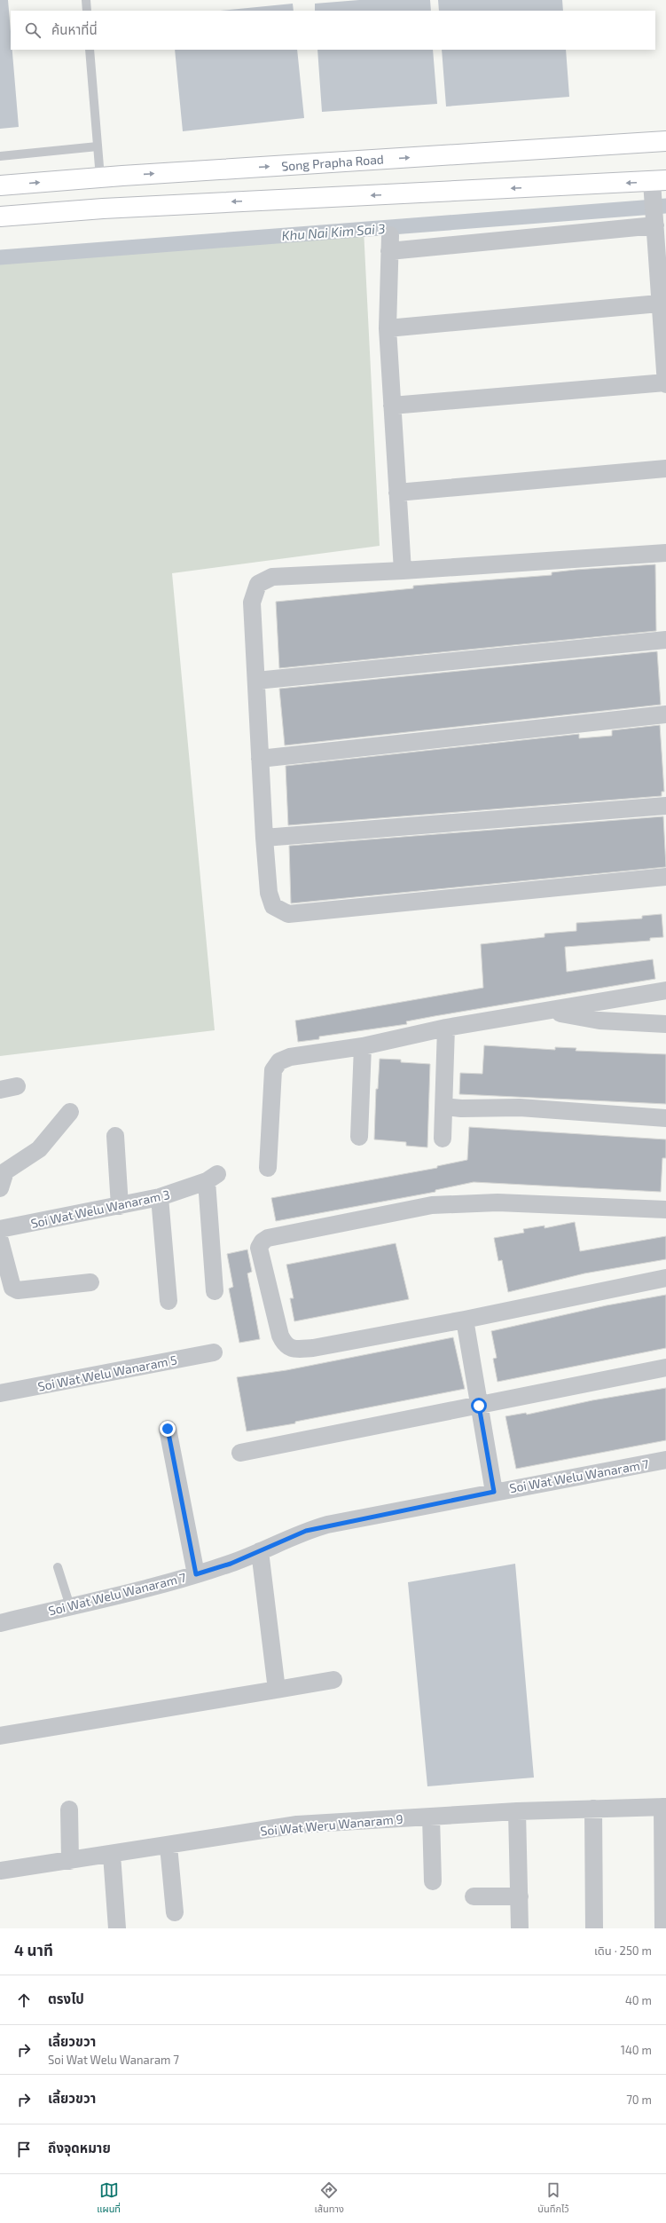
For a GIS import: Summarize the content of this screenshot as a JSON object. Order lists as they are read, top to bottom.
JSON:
{
  "streets": {
    "main road": ["Song Prapha Road"],
    "street": [
      "Soi Wat Welu Wanaram 3",
      "Soi Wat Welu Wanaram 5",
      "Soi Wat Welu Wanaram 7",
      "Soi Wat Weru Wanaram 9"
    ]
  },
  "water": ["Khu Nai Kim Sai 3"],
  "page": {
    "search": "ค้นหาที่นี่",
    "heading": ["4 นาที", "เดิน · 250 m"],
    "list": [
      ["ตรงไป", "40 m"],
      ["เลี้ยวขวา", "Soi Wat Welu Wanaram 7", "140 m"],
      ["เลี้ยวขวา", "70 m"],
      "ถึงจุดหมาย"
    ],
    "nav": ["แผนที่", "เส้นทาง", "บันทึกไว้"]
  }
}
